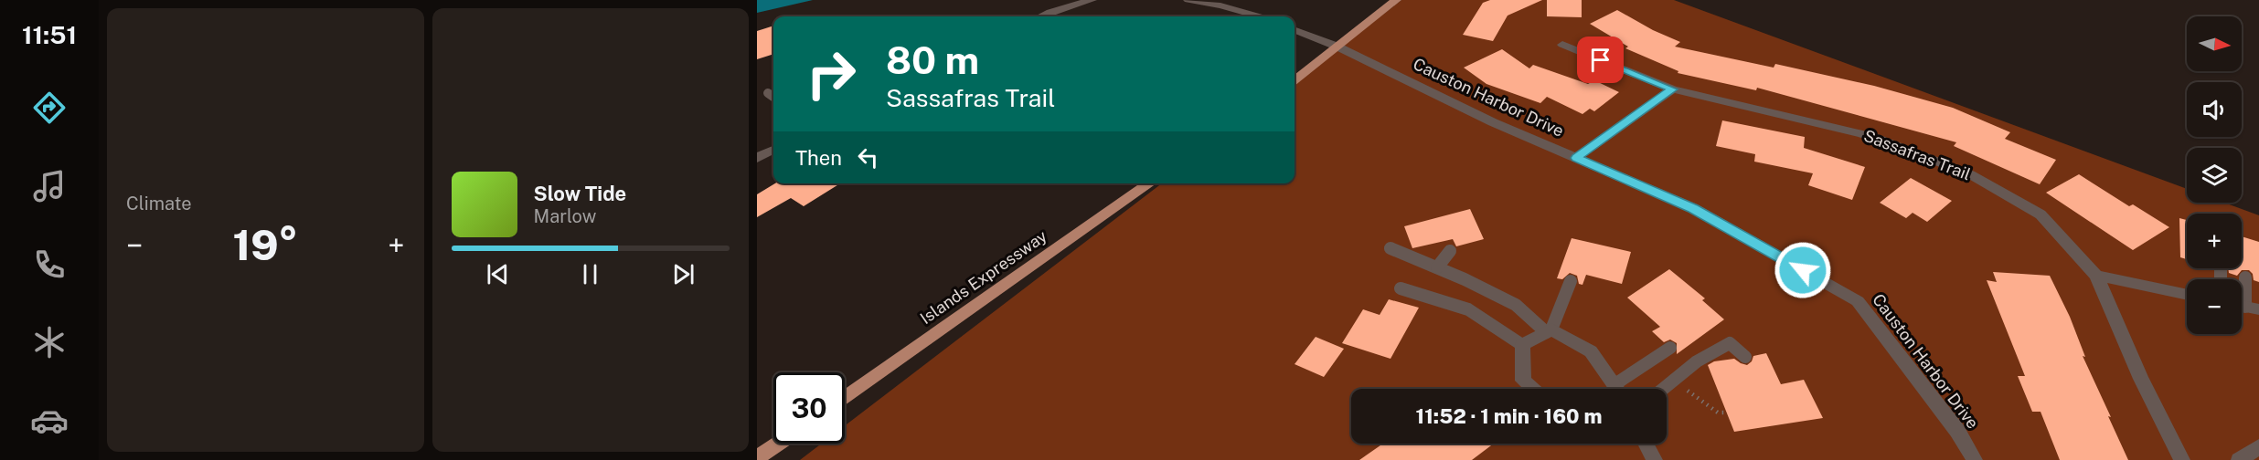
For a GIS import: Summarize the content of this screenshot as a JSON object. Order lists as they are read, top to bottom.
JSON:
{
  "streets": {
    "main road": ["Islands Expressway"],
    "street": ["Causton Harbor Drive", "Sassafras Trail"]
  },
  "north": "right",
  "page": {
    "tabs": "11:51",
    "tile": "Climate",
    "map_buttons": ["+", "−"],
    "turn": ["80 m", "Sassafras Trail"],
    "then": "Then",
    "song": ["Slow Tide", "Marlow"],
    "heat": ["−", "19°", "+"],
    "limit": "30",
    "trip": "11:52 · 1 min · 160 m"
  }
}
